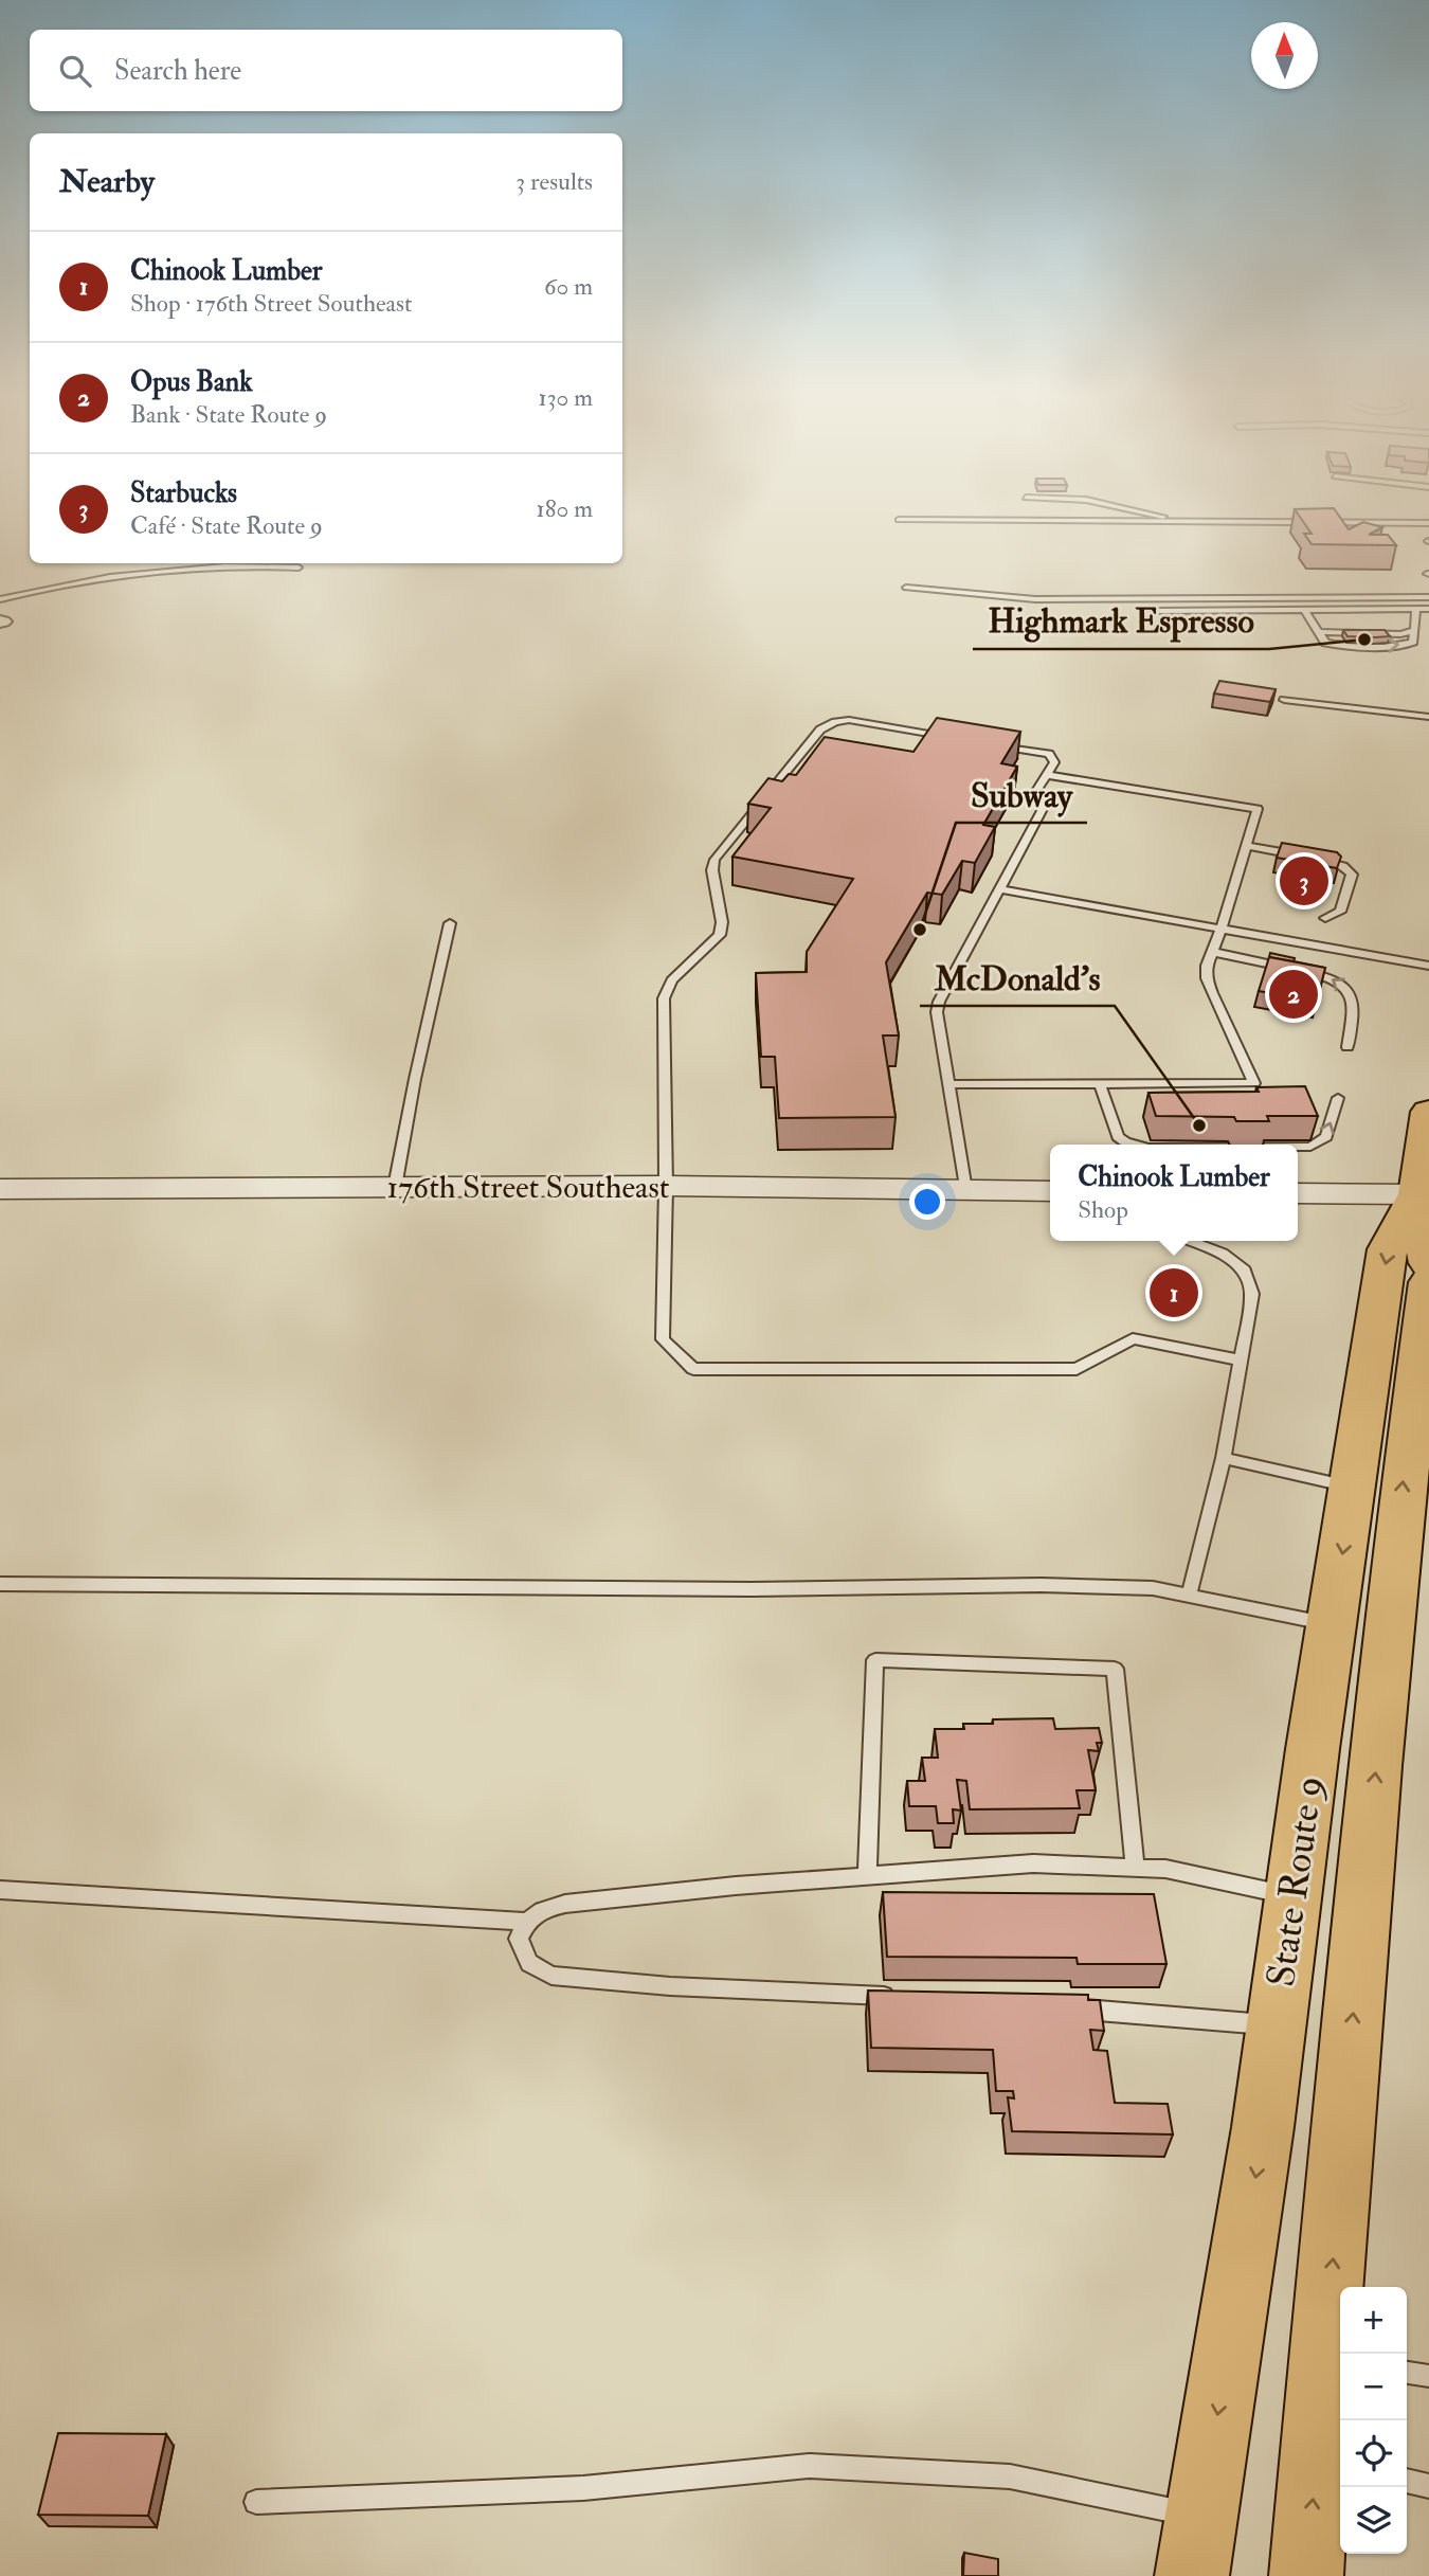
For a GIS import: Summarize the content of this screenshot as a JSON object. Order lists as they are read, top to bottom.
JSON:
{
  "streets": {
    "main road": ["State Route 9"],
    "street": ["176th Street Southeast"]
  },
  "places": ["Highmark Espresso", "Subway", "McDonald's"],
  "north": "top",
  "page": {
    "search": "Search here",
    "heading": ["Nearby", "3 results"],
    "list": [
      {
        "mark": "1",
        "name": "Chinook Lumber",
        "note": "Shop · 176th Street Southeast",
        "value": "60 m"
      },
      {
        "mark": "2",
        "name": "Opus Bank",
        "note": "Bank · State Route 9",
        "value": "130 m"
      },
      {
        "mark": "3",
        "name": "Starbucks",
        "note": "Café · State Route 9",
        "value": "180 m"
      }
    ],
    "pins": ["3", "2", "1"],
    "popup": ["Chinook Lumber", "Shop"],
    "map_buttons": ["+", "−"]
  }
}
